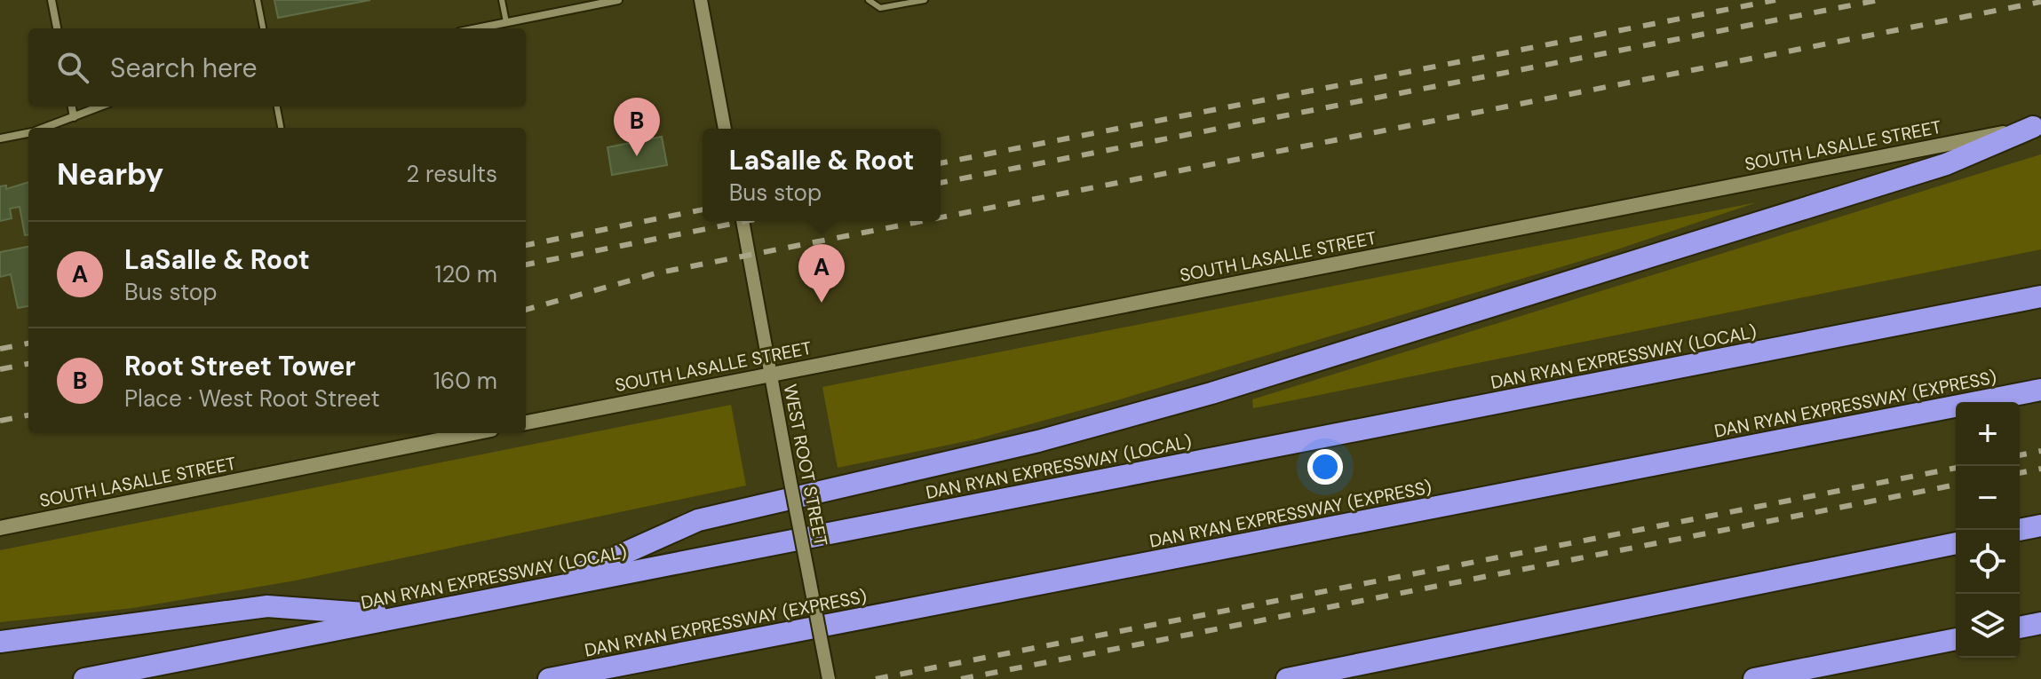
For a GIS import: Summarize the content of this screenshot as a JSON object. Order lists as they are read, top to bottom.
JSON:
{
  "streets": {
    "highway": ["DAN RYAN EXPRESSWAY (LOCAL)", "DAN RYAN EXPRESSWAY (EXPRESS)"],
    "main road": ["SOUTH LASALLE STREET"],
    "street": ["WEST ROOT STREET"]
  },
  "crossings": [
    ["SOUTH LASALLE STREET", "WEST ROOT STREET"]
  ],
  "page": {
    "search": "Search here",
    "pins": ["B", "A"],
    "heading": ["Nearby", "2 results"],
    "popup": ["LaSalle & Root", "Bus stop"],
    "list": [
      {
        "mark": "A",
        "name": "LaSalle & Root",
        "note": "Bus stop",
        "value": "120 m"
      },
      {
        "mark": "B",
        "name": "Root Street Tower",
        "note": "Place · West Root Street",
        "value": "160 m"
      }
    ],
    "map_buttons": ["+", "−"]
  }
}
